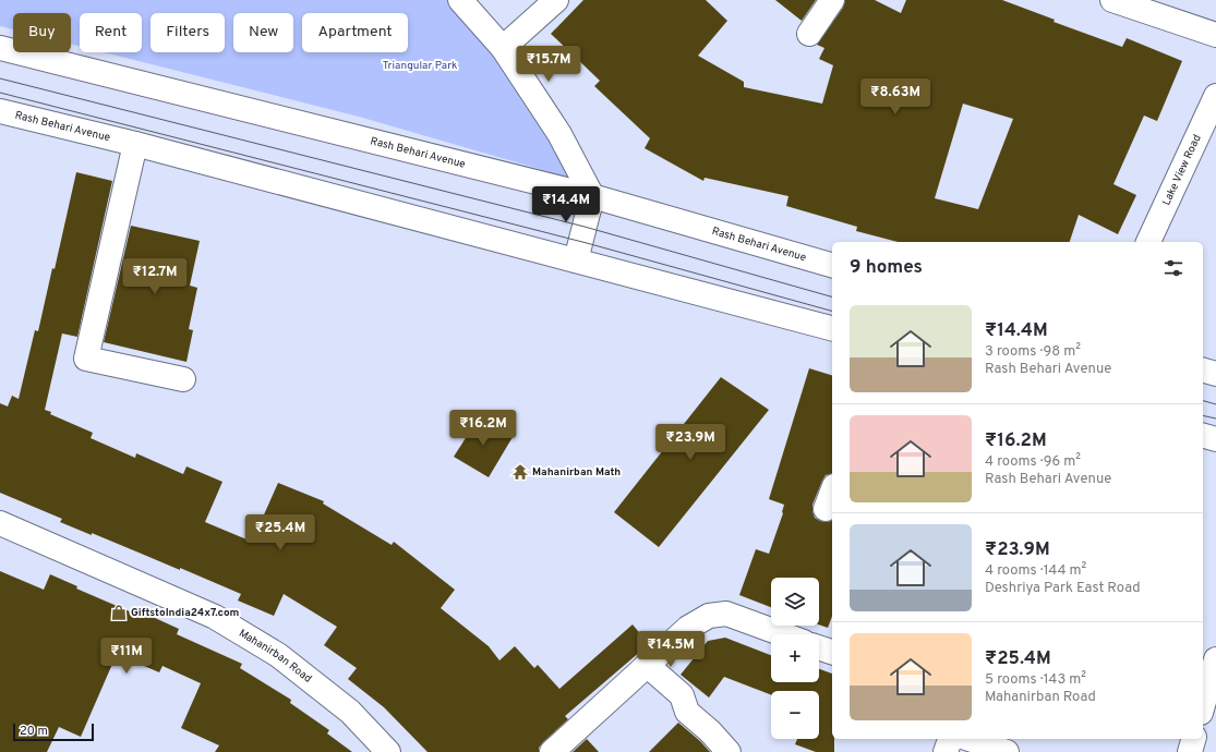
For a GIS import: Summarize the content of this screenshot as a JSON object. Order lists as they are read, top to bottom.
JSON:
{
  "streets": {
    "street": ["Rash Behari Avenue", "Lake View Road", "Mahanirban Road"]
  },
  "parks": ["Triangular Park"],
  "places": {
    "temple": ["Mahanirban Math"],
    "shop": ["GiftstoIndia24x7.com"]
  },
  "scale_bar": "20 m",
  "page": {
    "chip": [
      "Buy",
      "Rent",
      "Filters",
      "New",
      "Apartment"
    ],
    "price": [
      "₹15.7M",
      "₹8.63M",
      "₹14.4M",
      "₹12.7M",
      "₹16.2M",
      "₹23.9M",
      "₹25.4M",
      "₹14.5M",
      "₹11M"
    ],
    "heading": "9 homes",
    "list": [
      {
        "name": "₹14.4M",
        "note": "3 rooms · 98 m² · Rash Behari Avenue"
      },
      {
        "name": "₹16.2M",
        "note": "4 rooms · 96 m² · Rash Behari Avenue"
      },
      {
        "name": "₹23.9M",
        "note": "4 rooms · 144 m² · Deshriya Park East Road"
      },
      {
        "name": "₹25.4M",
        "note": "5 rooms · 143 m² · Mahanirban Road"
      }
    ],
    "map_buttons": ["+", "−"],
    "scale": "20 m"
  }
}
